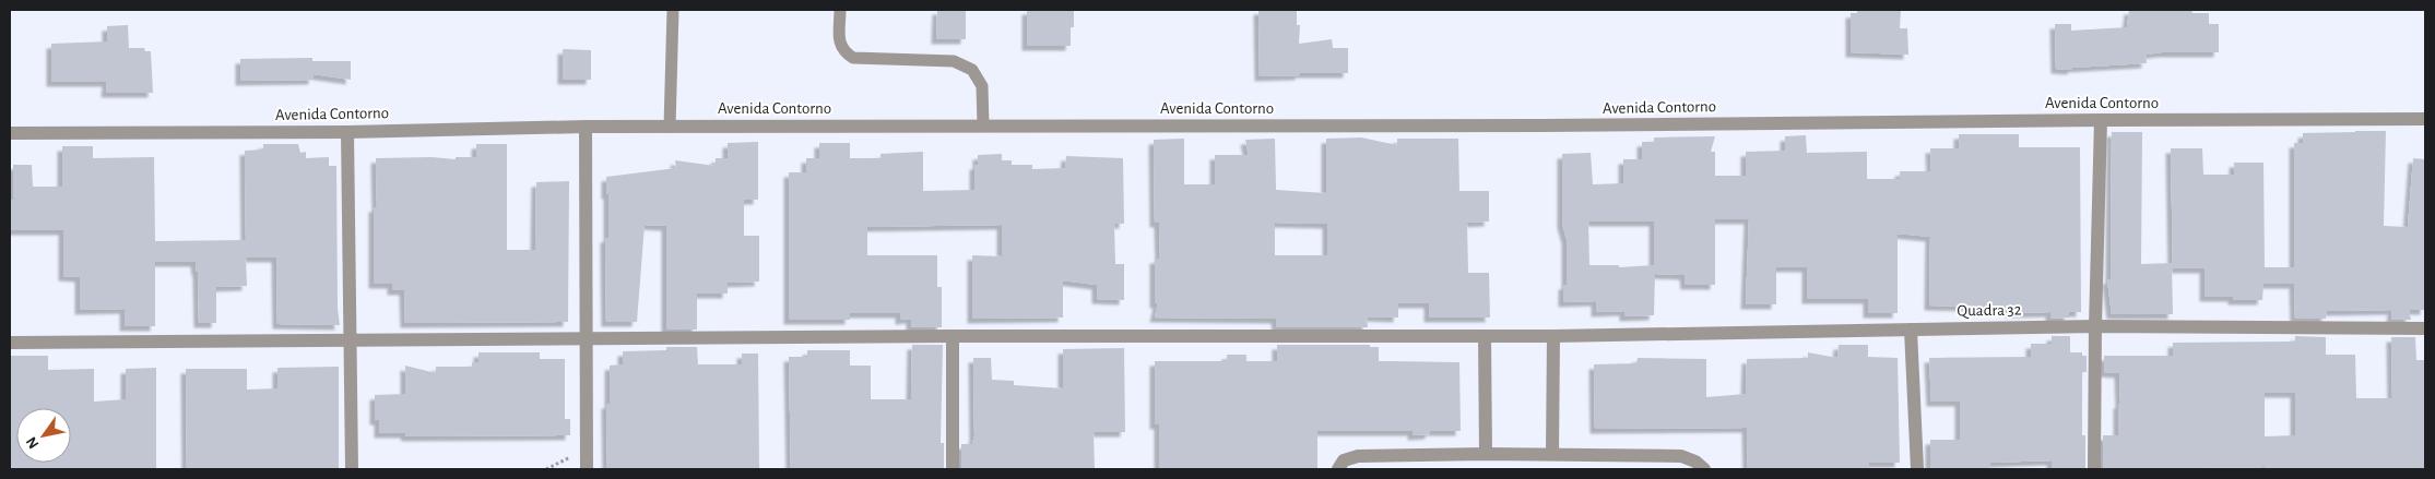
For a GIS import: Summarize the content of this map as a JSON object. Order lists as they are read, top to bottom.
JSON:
{
  "streets": {
    "street": ["Avenida Contorno", "Quadra 32"]
  },
  "north": "bottom left"
}
